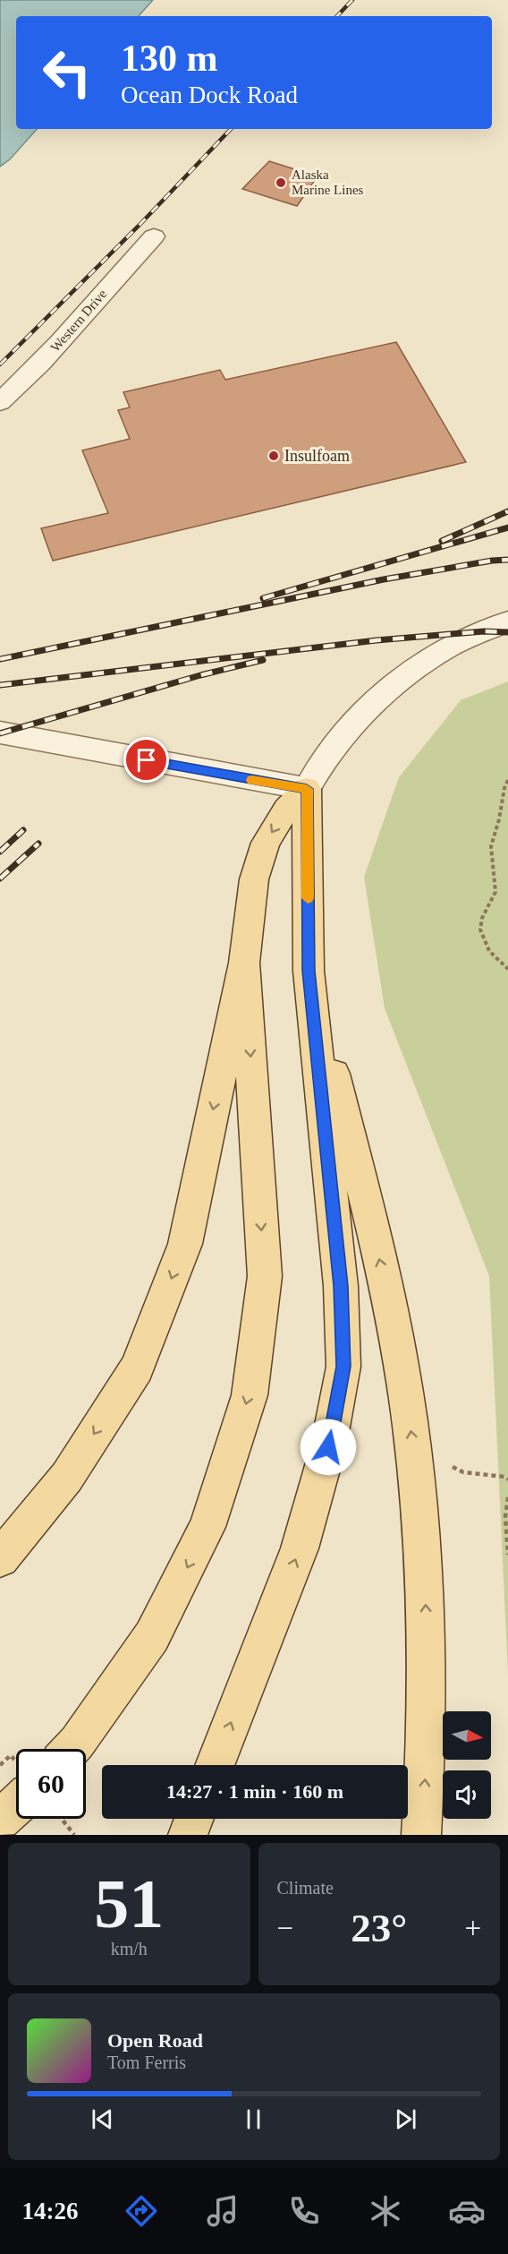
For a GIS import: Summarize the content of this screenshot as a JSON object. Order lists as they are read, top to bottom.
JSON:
{
  "streets": {
    "street": ["Western Drive"]
  },
  "places": ["Alaska Marine Lines", "Insulfoam"],
  "north": "right",
  "page": {
    "turn": ["130 m", "Ocean Dock Road"],
    "limit": "60",
    "trip": "14:27 · 1 min · 160 m",
    "tile": [
      ["51", "km/h"],
      "Climate"
    ],
    "heat": ["−", "23°", "+"],
    "song": ["Open Road", "Tom Ferris"],
    "tabs": "14:26"
  }
}
